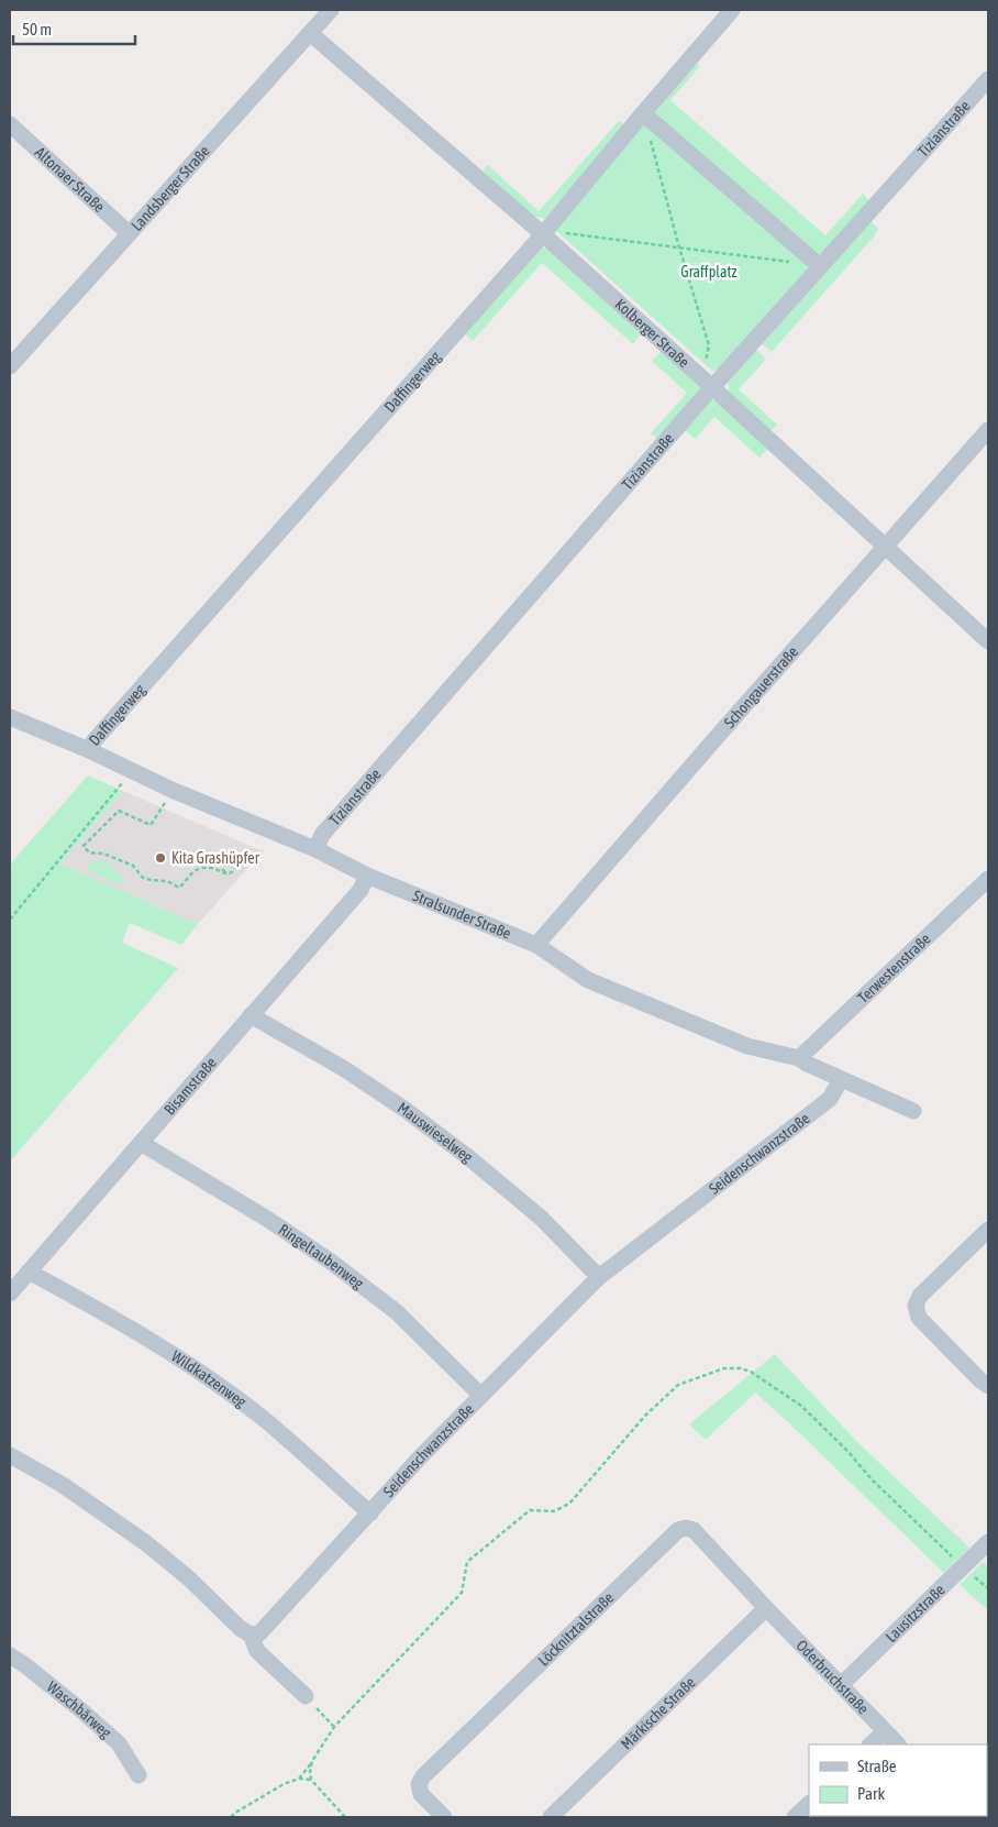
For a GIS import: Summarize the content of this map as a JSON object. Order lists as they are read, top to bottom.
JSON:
{
  "streets": {
    "street": [
      "Tizianstraße",
      "Altonaer Straße",
      "Landsberger Straße",
      "Kolberger Straße",
      "Daffingerweg",
      "Schongauerstraße",
      "Stralsunder Straße",
      "Terwestenstraße",
      "Bisamstraße",
      "Mauswieselweg",
      "Seidenschwanzstraße",
      "Ringeltaubenweg",
      "Wildkatzenweg",
      "Lausitzstraße",
      "Löcknitztalstraße",
      "Oderbruchstraße",
      "Waschbärweg",
      "Märkische Straße"
    ]
  },
  "crossings": [
    ["Tizianstraße", "Kolberger Straße"],
    ["Tizianstraße", "Stralsunder Straße"],
    ["Altonaer Straße", "Landsberger Straße"],
    ["Landsberger Straße", "Kolberger Straße"],
    ["Kolberger Straße", "Daffingerweg"],
    ["Kolberger Straße", "Schongauerstraße"],
    ["Daffingerweg", "Stralsunder Straße"],
    ["Schongauerstraße", "Stralsunder Straße"],
    ["Stralsunder Straße", "Terwestenstraße"],
    ["Stralsunder Straße", "Bisamstraße"],
    ["Stralsunder Straße", "Seidenschwanzstraße"],
    ["Bisamstraße", "Mauswieselweg"],
    ["Bisamstraße", "Ringeltaubenweg"],
    ["Bisamstraße", "Wildkatzenweg"],
    ["Mauswieselweg", "Seidenschwanzstraße"],
    ["Seidenschwanzstraße", "Ringeltaubenweg"],
    ["Seidenschwanzstraße", "Wildkatzenweg"],
    ["Lausitzstraße", "Oderbruchstraße"],
    ["Löcknitztalstraße", "Oderbruchstraße"],
    ["Löcknitztalstraße", "Märkische Straße"],
    ["Oderbruchstraße", "Märkische Straße"]
  ],
  "parks": ["Graffplatz"],
  "places": ["Kita Grashüpfer"],
  "legend": ["Straße", "Park"],
  "scale_bar": "50 m"
}
